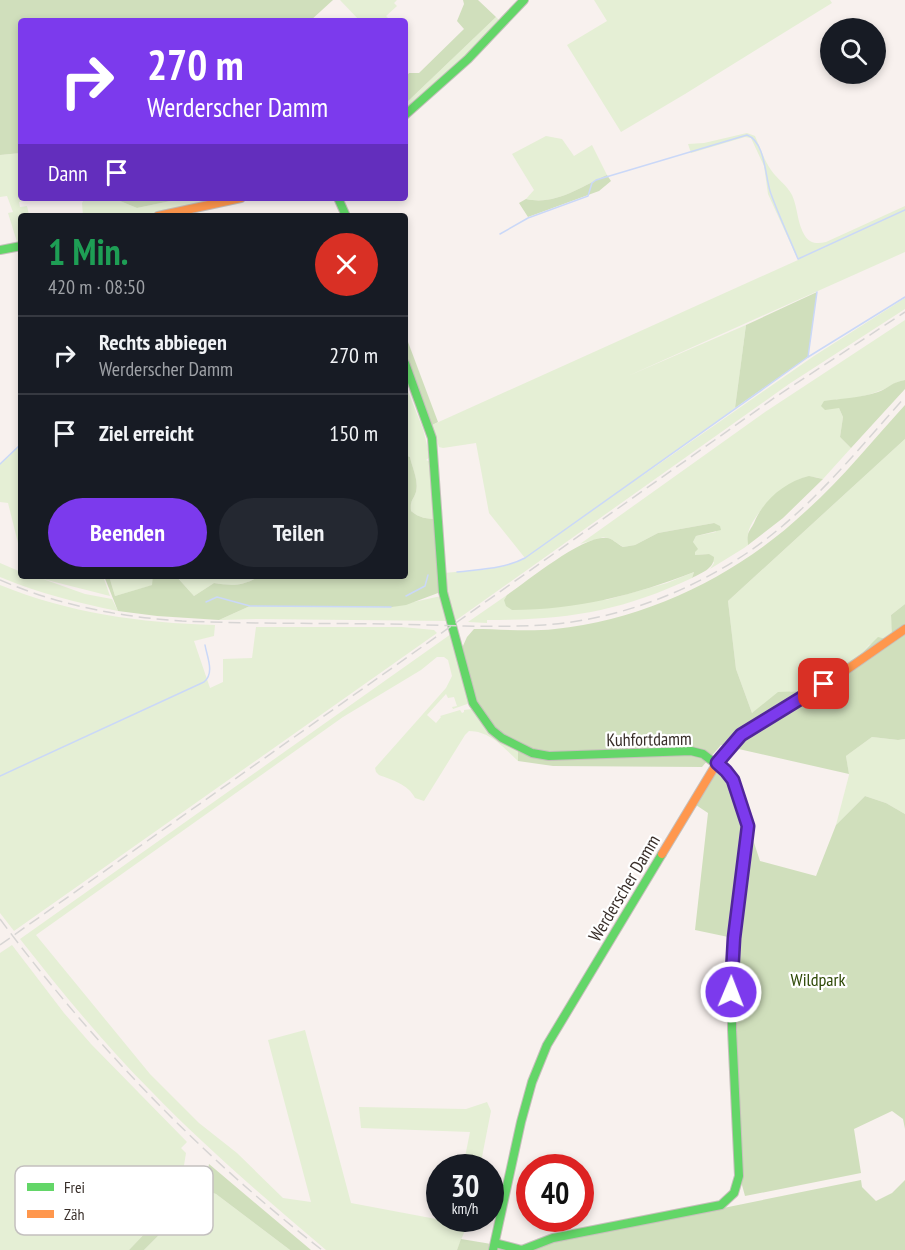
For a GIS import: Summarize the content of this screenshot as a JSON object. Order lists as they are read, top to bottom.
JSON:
{
  "streets": {
    "street": ["Kuhfortdamm", "Werderscher Damm"]
  },
  "crossings": [
    ["Kuhfortdamm", "Werderscher Damm"]
  ],
  "parks": ["Wildpark"],
  "legend": ["Frei", "Zäh"],
  "page": {
    "turn": ["270 m", "Werderscher Damm"],
    "then": "Dann",
    "heading": ["1 Min.", "420 m · 08:50"],
    "list": [
      {
        "name": "Rechts abbiegen",
        "note": "Werderscher Damm",
        "value": "270 m"
      },
      {
        "name": "Ziel erreicht",
        "value": "150 m"
      }
    ],
    "buttons": ["Beenden", "Teilen"],
    "speed": "30 km/h",
    "limit": "40"
  }
}
